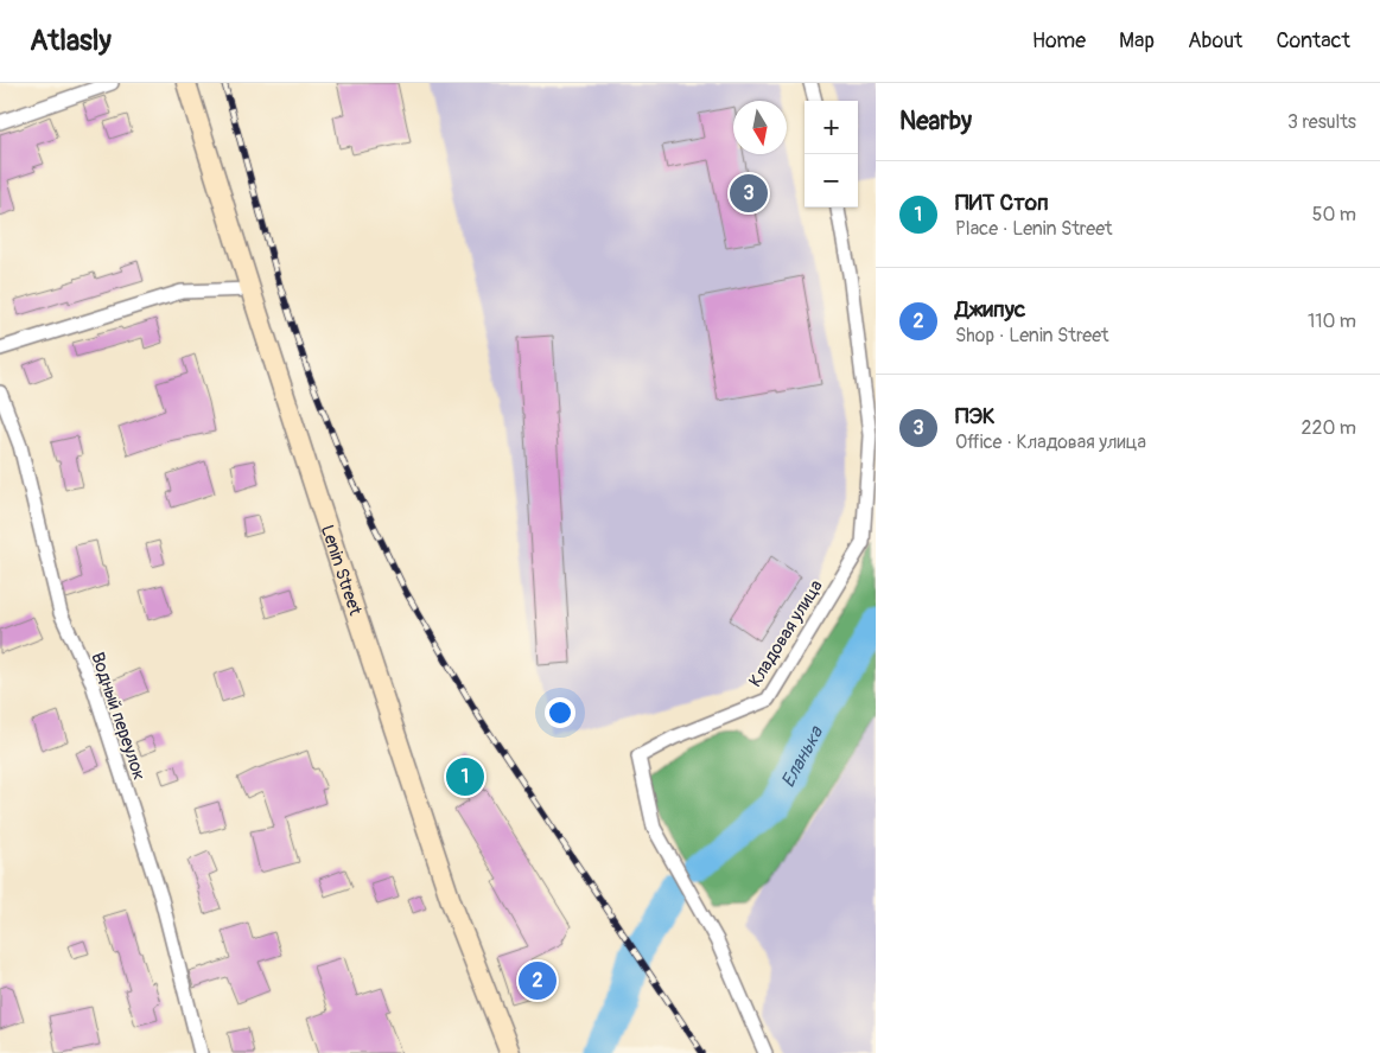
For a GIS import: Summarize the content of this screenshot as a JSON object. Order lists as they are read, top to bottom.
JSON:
{
  "streets": {
    "main road": ["Lenin Street"],
    "street": ["Кладовая улица", "Водный переулок"]
  },
  "water": ["Еланька"],
  "north": "bottom",
  "page": {
    "header": "Atlasly",
    "nav": [
      "Home",
      "Map",
      "About",
      "Contact"
    ],
    "heading": ["Nearby", "3 results"],
    "map_buttons": ["+", "−"],
    "list": [
      {
        "mark": "1",
        "name": "ПИТ Стоп",
        "note": "Place · Lenin Street",
        "value": "50 m"
      },
      {
        "mark": "2",
        "name": "Джипус",
        "note": "Shop · Lenin Street",
        "value": "110 m"
      },
      {
        "mark": "3",
        "name": "ПЭК",
        "note": "Office · Кладовая улица",
        "value": "220 m"
      }
    ],
    "pins": ["3", "1", "2"]
  }
}
